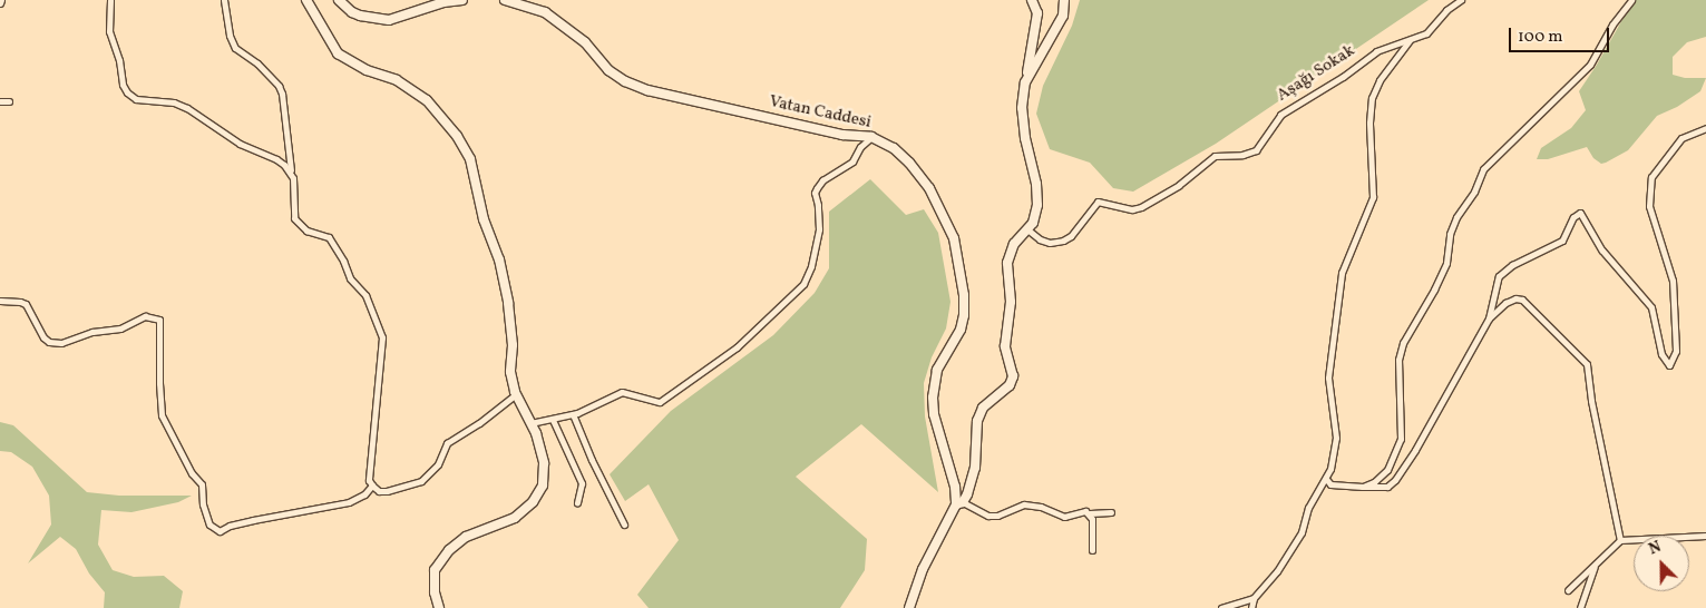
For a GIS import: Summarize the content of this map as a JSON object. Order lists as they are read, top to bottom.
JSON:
{
  "streets": {
    "street": ["Aşağı Sokak", "Vatan Caddesi"]
  },
  "scale_bar": "100 m",
  "north": "top left"
}
